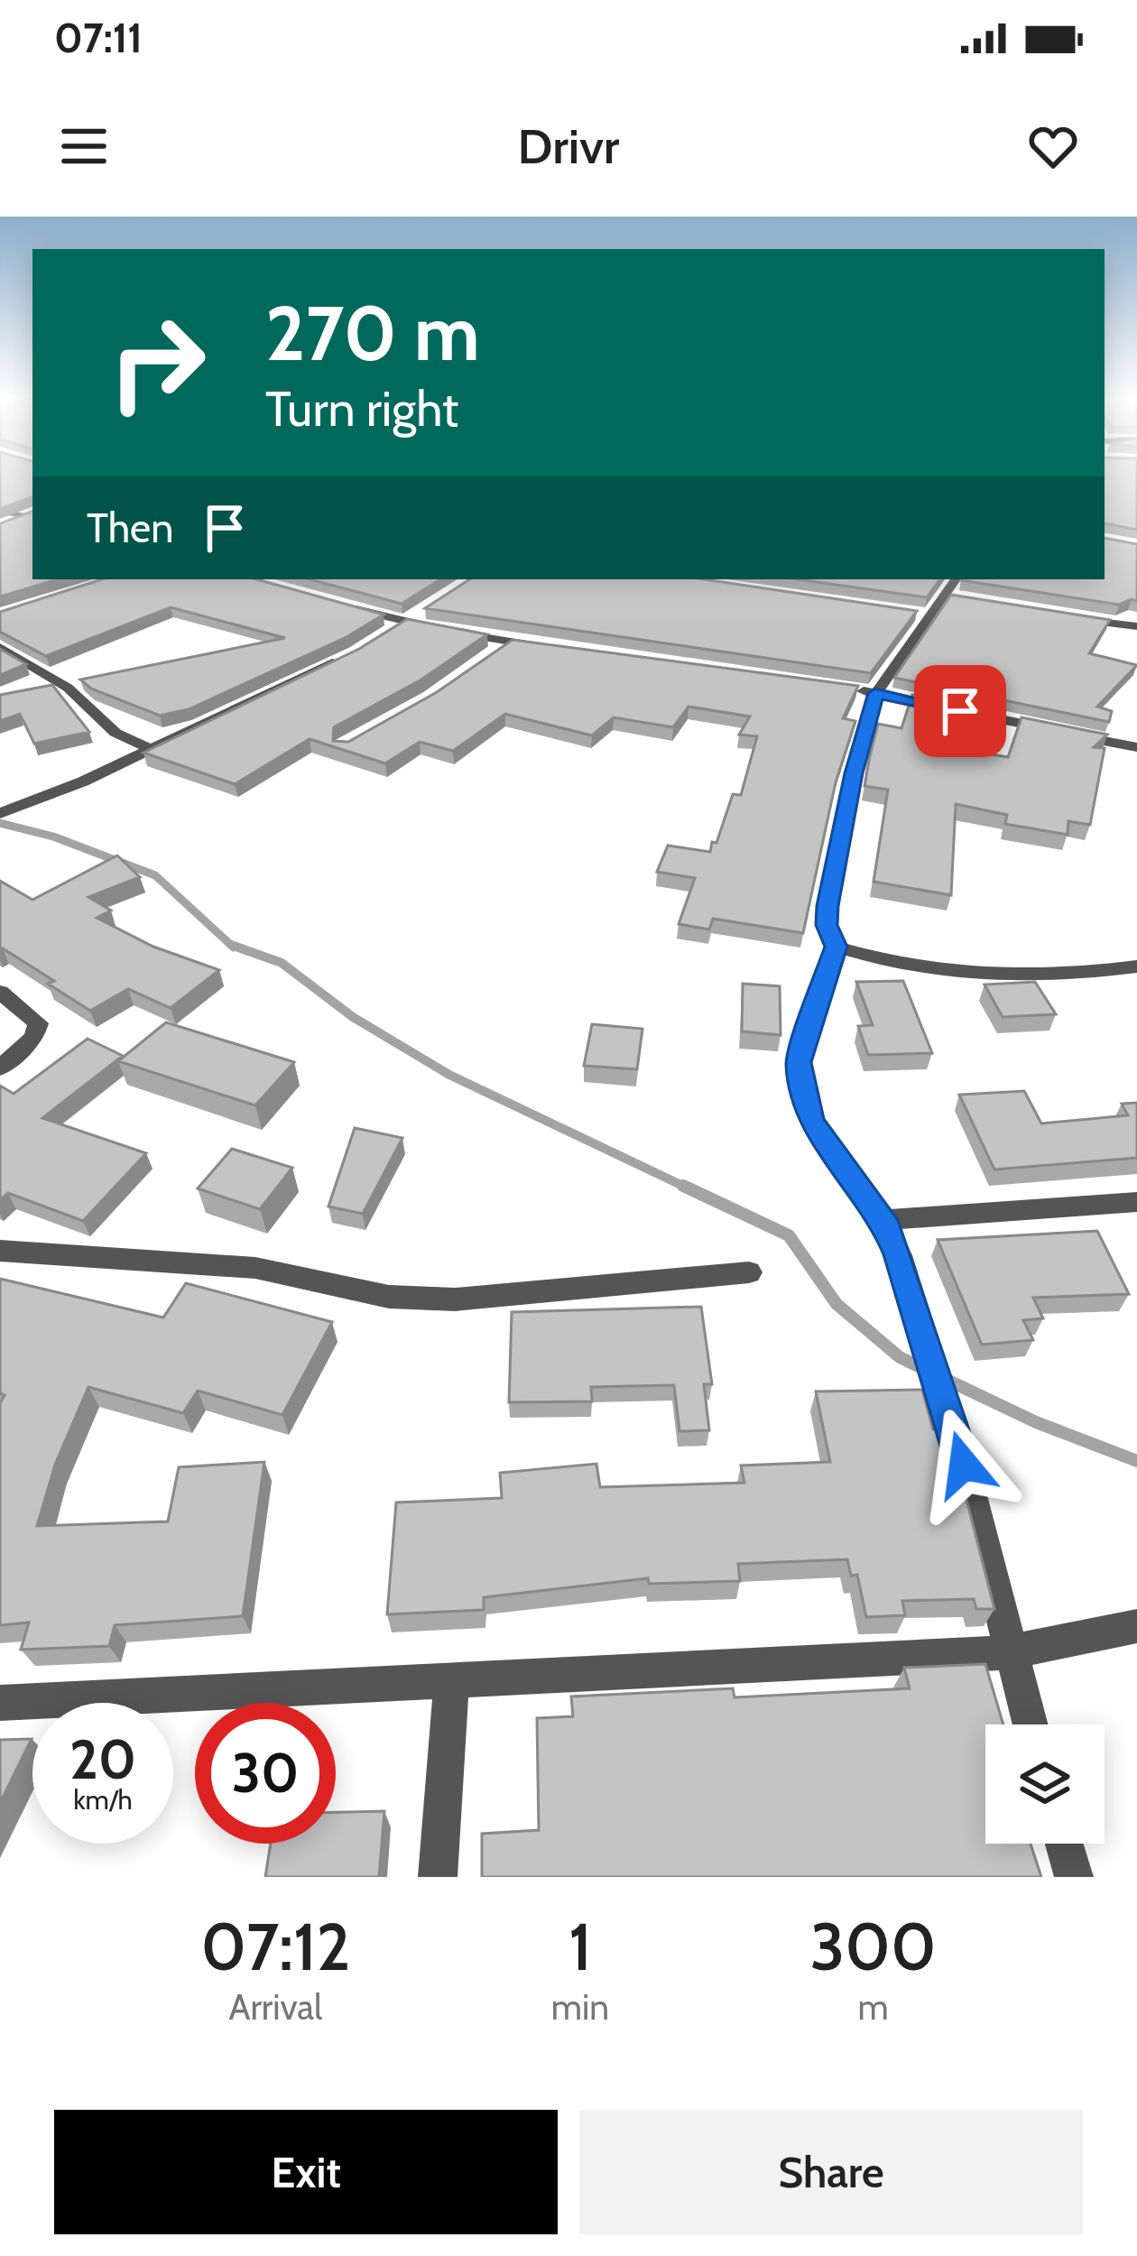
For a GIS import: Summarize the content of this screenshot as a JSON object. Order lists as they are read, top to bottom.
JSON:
{
  "page": {
    "status": "07:11",
    "header": "Drivr",
    "turn": ["270 m", "Turn right"],
    "then": "Then",
    "speed": "20 km/h",
    "limit": "30",
    "eta": [
      "07:12",
      "Arrival",
      "1",
      "min",
      "300",
      "m"
    ],
    "buttons": ["Exit", "Share"]
  }
}
